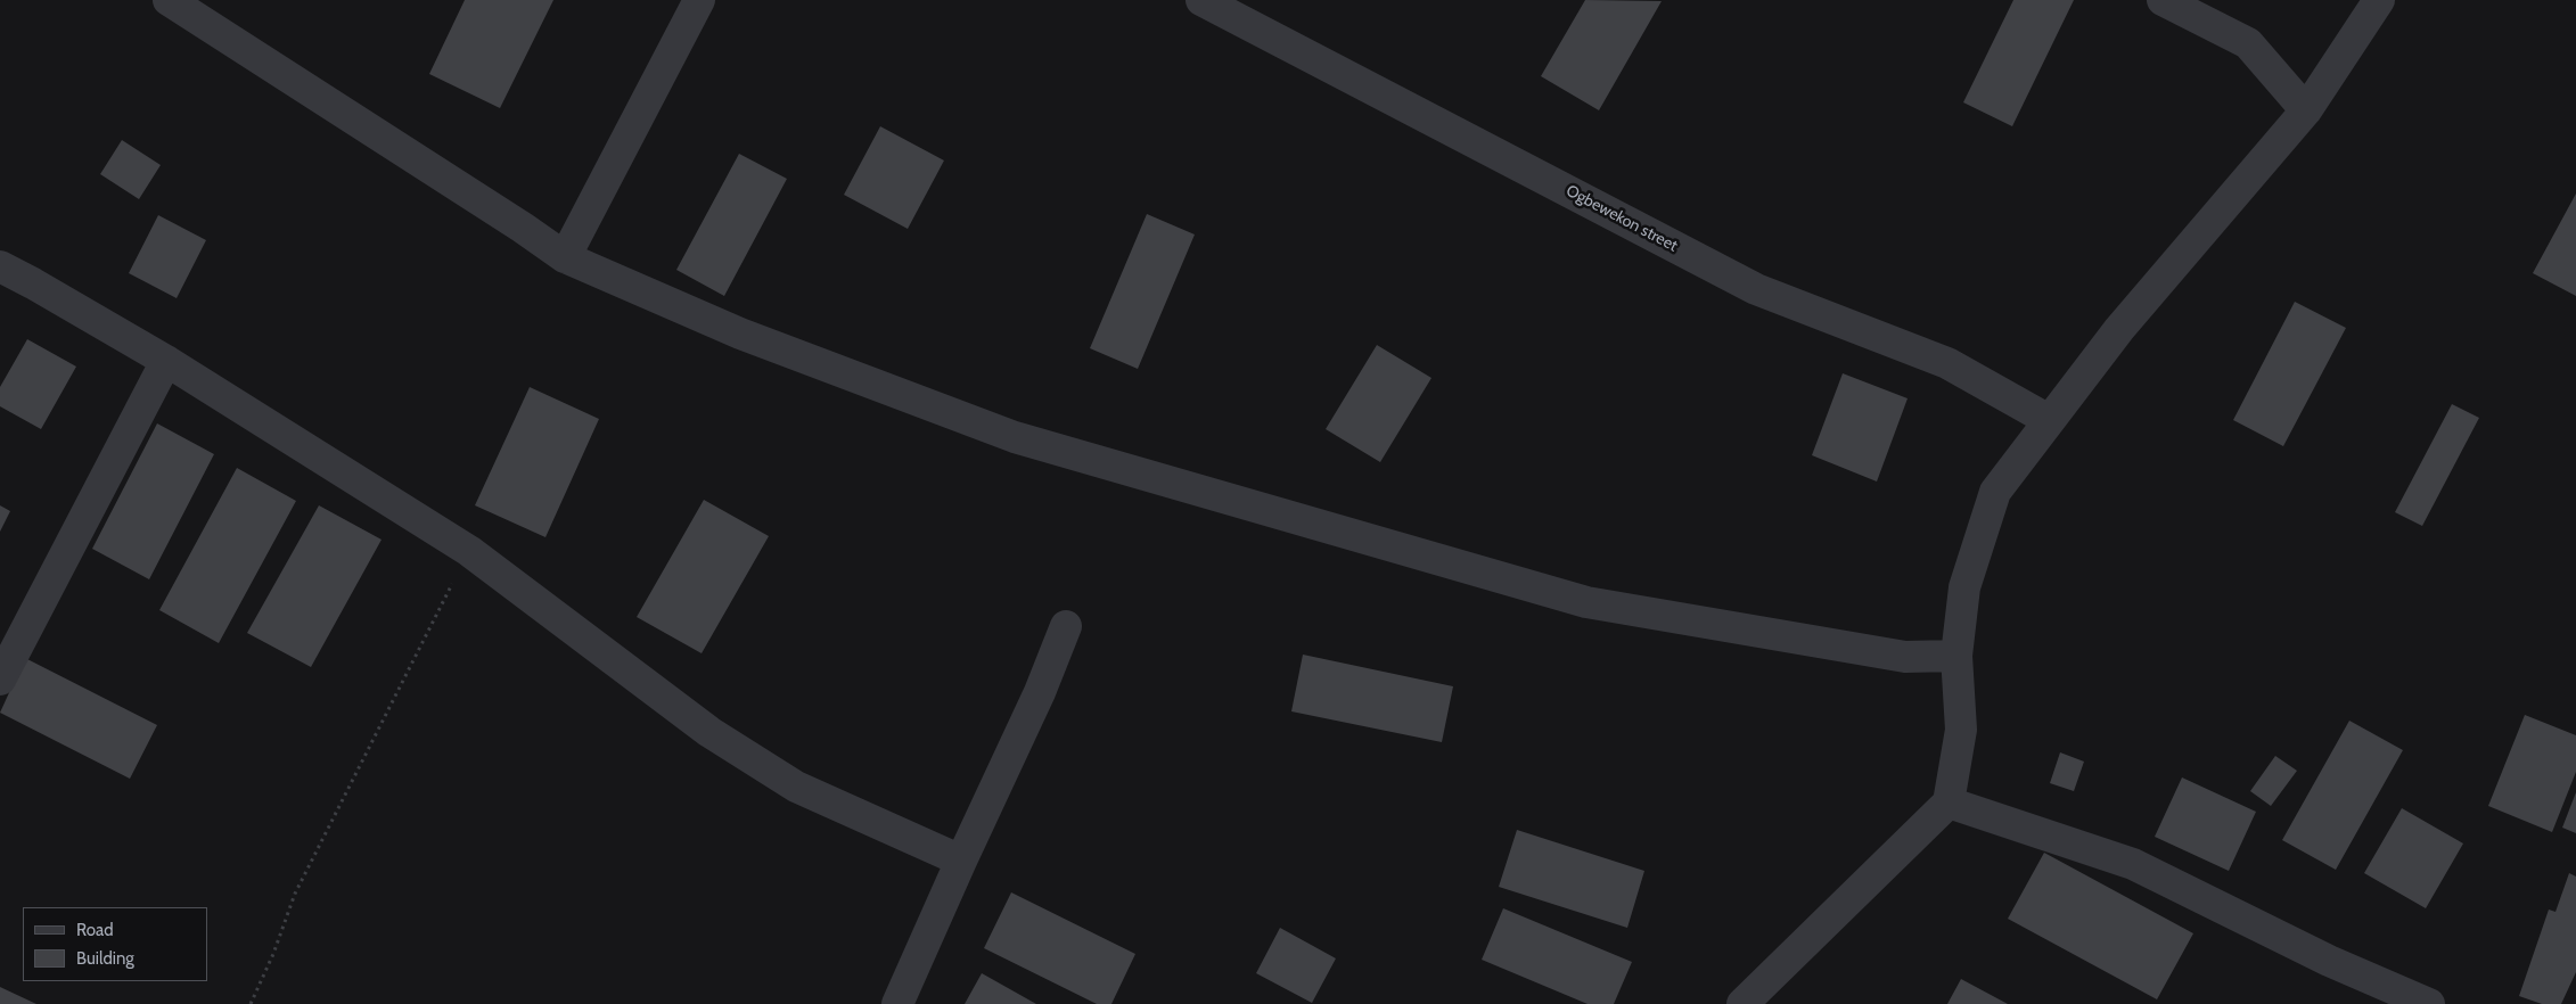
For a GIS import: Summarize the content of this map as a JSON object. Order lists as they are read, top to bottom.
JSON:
{
  "streets": {
    "street": ["Ogbewekon street"]
  },
  "legend": ["Road", "Building"]
}
